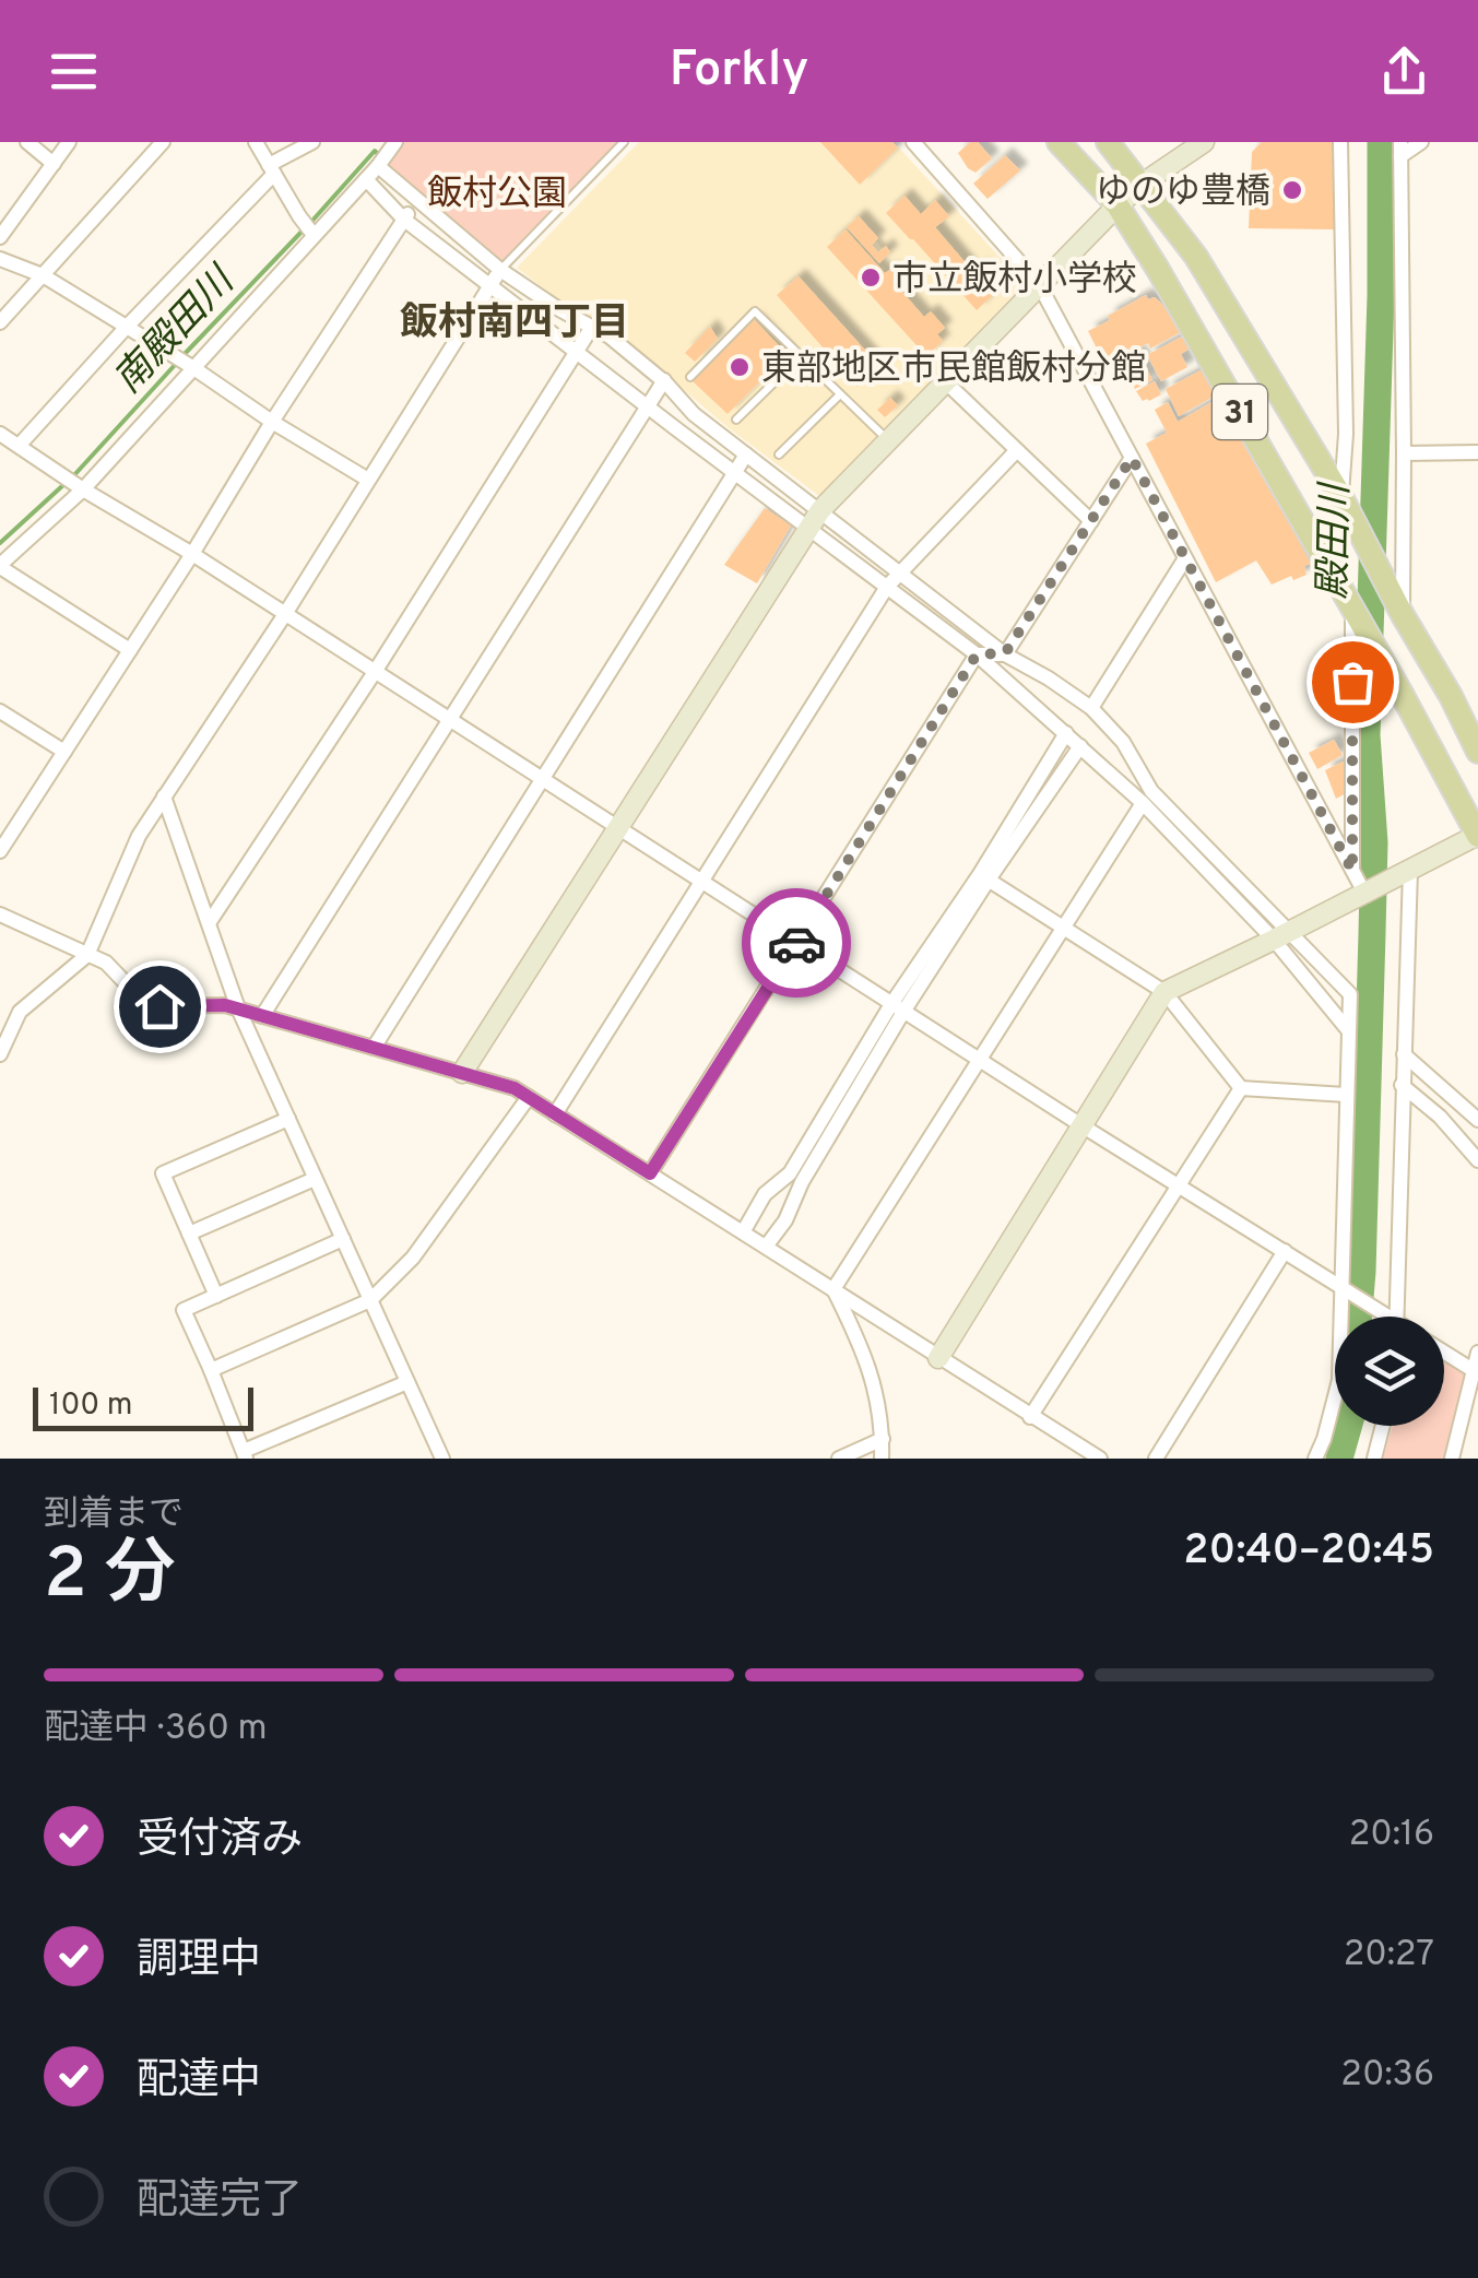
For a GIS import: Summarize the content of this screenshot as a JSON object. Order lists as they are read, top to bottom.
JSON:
{
  "streets": {
    "main road": ["31"]
  },
  "districts": ["飯村南四丁目"],
  "water": ["南殿田川", "殿田川"],
  "parks": ["飯村公園"],
  "places": ["ゆのゆ豊橋", "市立飯村小学校", "東部地区市民館飯村分館"],
  "scale_bar": "100 m",
  "page": {
    "header": "Forkly",
    "scale": "100 m",
    "heading": ["2 分", "到着まで", "20:40–20:45"],
    "bar": "配達中 · 360 m",
    "list": [
      ["受付済み", "20:16"],
      ["調理中", "20:27"],
      ["配達中", "20:36"],
      "配達完了"
    ]
  }
}
